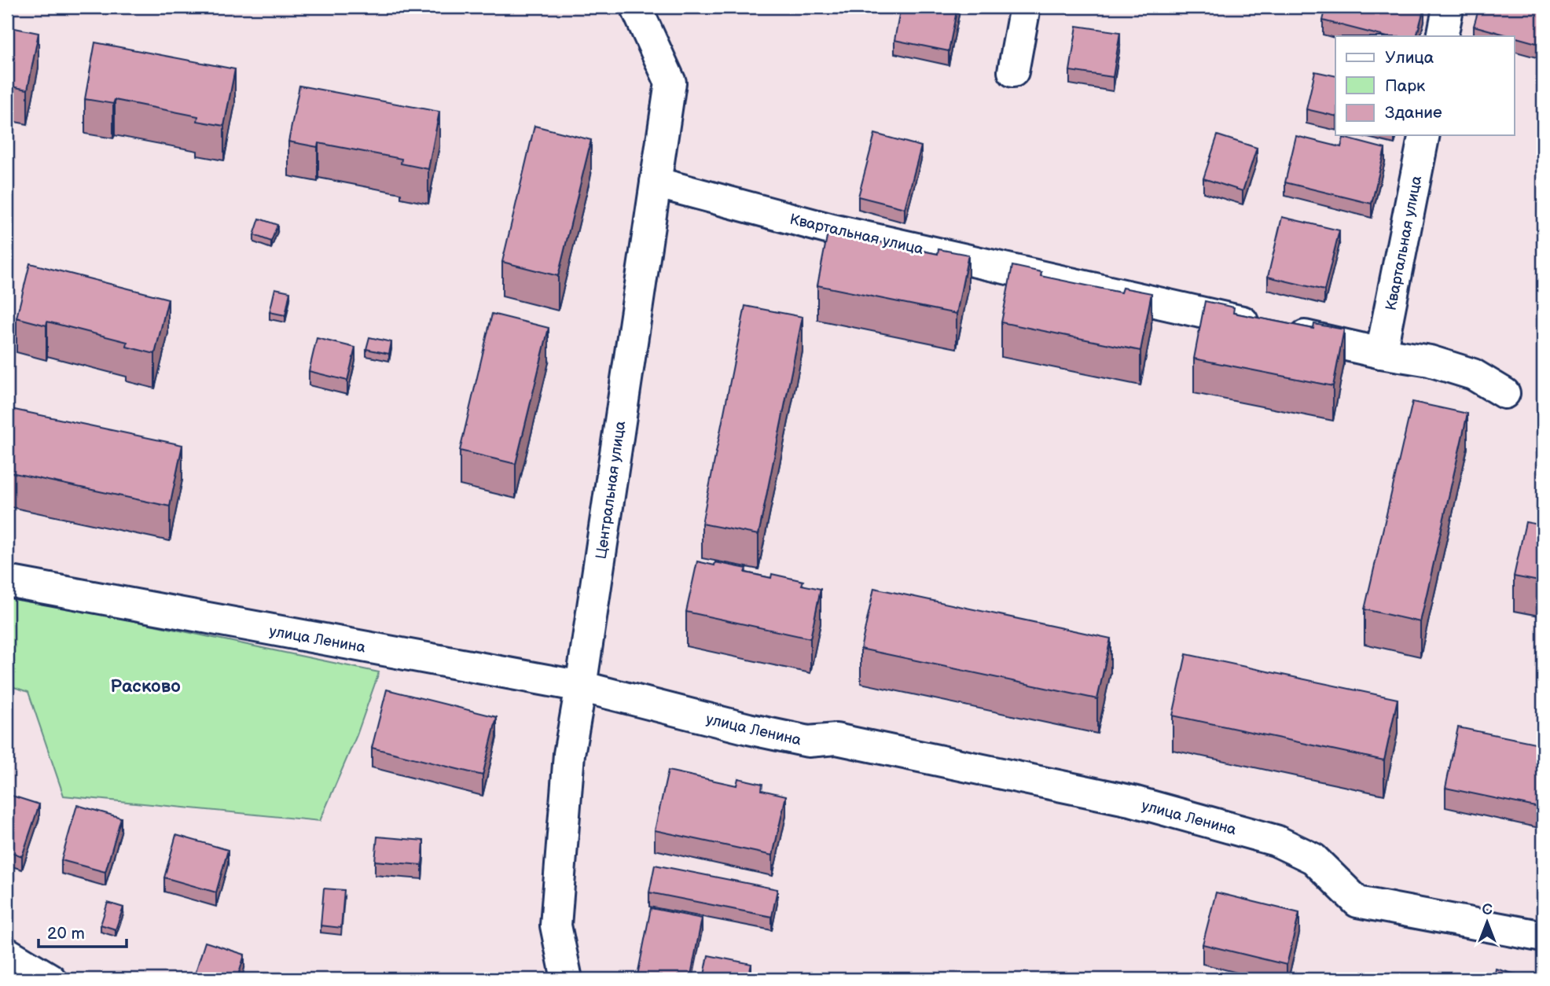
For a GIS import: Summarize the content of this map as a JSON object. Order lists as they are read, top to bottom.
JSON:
{
  "streets": {
    "street": ["Квартальная улица", "Центральная улица", "улица Ленина"]
  },
  "crossings": [
    ["Квартальная улица", "Центральная улица"],
    ["Центральная улица", "улица Ленина"]
  ],
  "districts": ["Расково"],
  "legend": ["Улица", "Парк", "Здание"],
  "scale_bar": "20 m",
  "north": "top"
}
